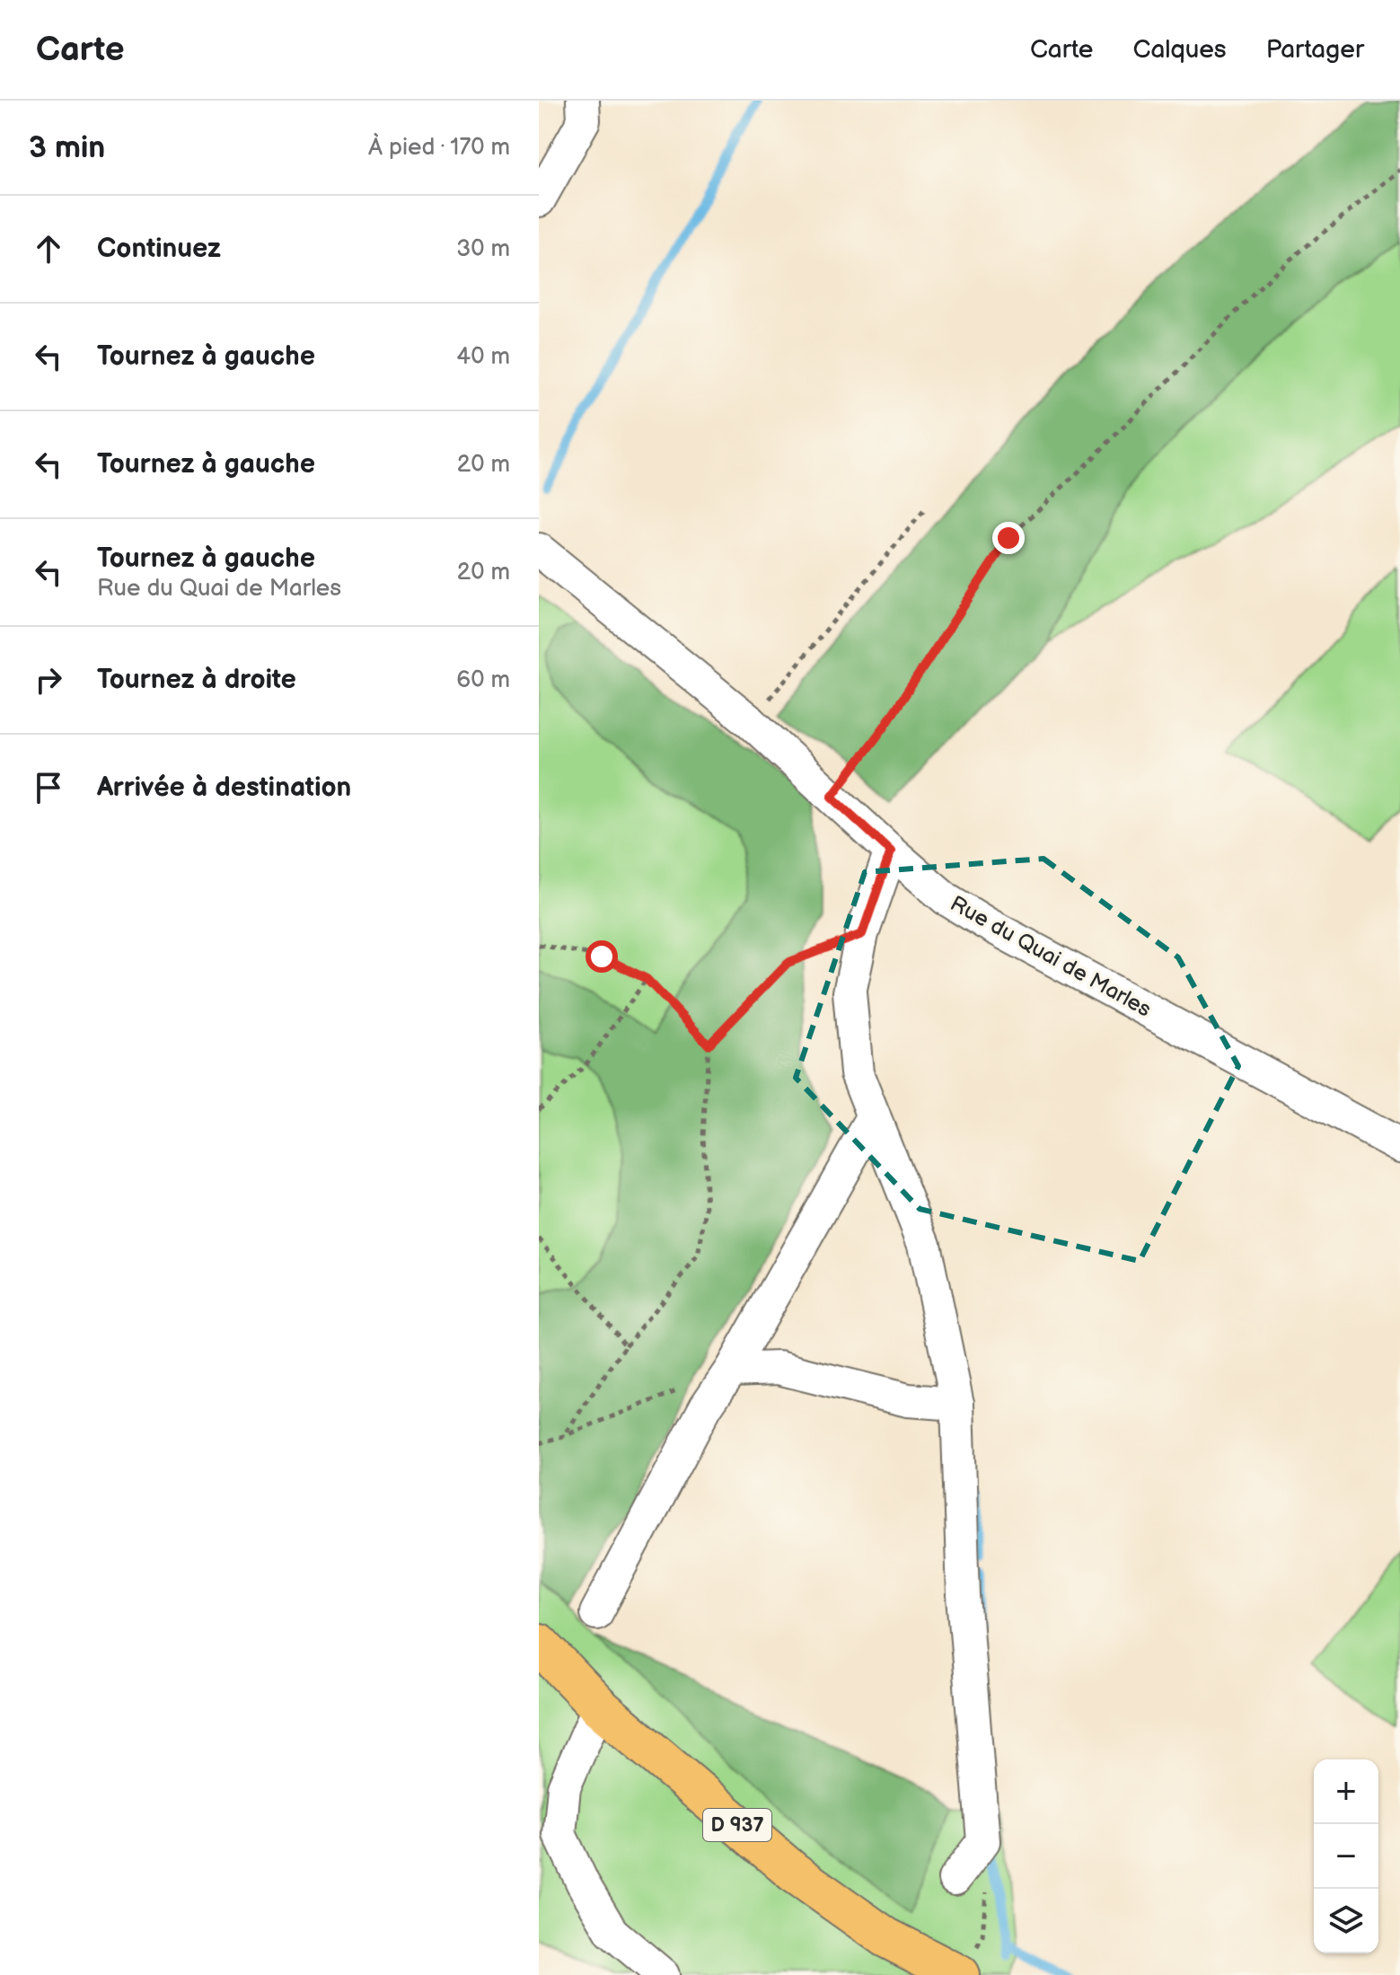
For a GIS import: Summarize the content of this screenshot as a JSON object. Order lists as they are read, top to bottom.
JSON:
{
  "streets": {
    "main road": ["D 937"],
    "street": ["Rue du Quai de Marles"]
  },
  "page": {
    "header": "Carte",
    "nav": ["Carte", "Calques", "Partager"],
    "heading": ["3 min", "À pied · 170 m"],
    "list": [
      ["Continuez", "30 m"],
      ["Tournez à gauche", "40 m"],
      ["Tournez à gauche", "20 m"],
      ["Tournez à gauche", "Rue du Quai de Marles", "20 m"],
      ["Tournez à droite", "60 m"],
      "Arrivée à destination"
    ],
    "map_buttons": ["+", "−"]
  }
}
